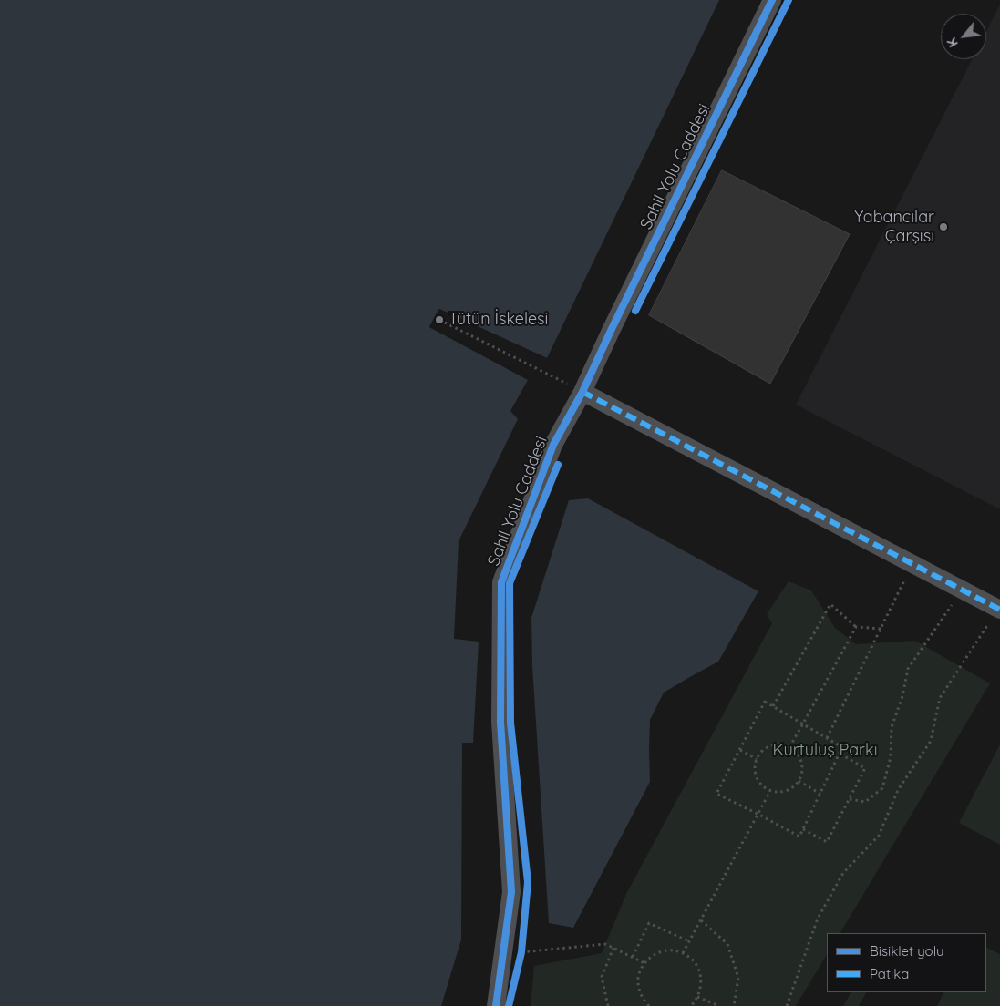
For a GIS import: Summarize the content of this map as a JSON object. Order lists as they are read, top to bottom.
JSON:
{
  "streets": {
    "street": ["Sahil Yolu Caddesi"]
  },
  "parks": ["Kurtuluş Parkı"],
  "places": ["Yabancılar Çarşısı", "Tütün İskelesi"],
  "legend": ["Bisiklet yolu", "Patika"],
  "north": "bottom left"
}
